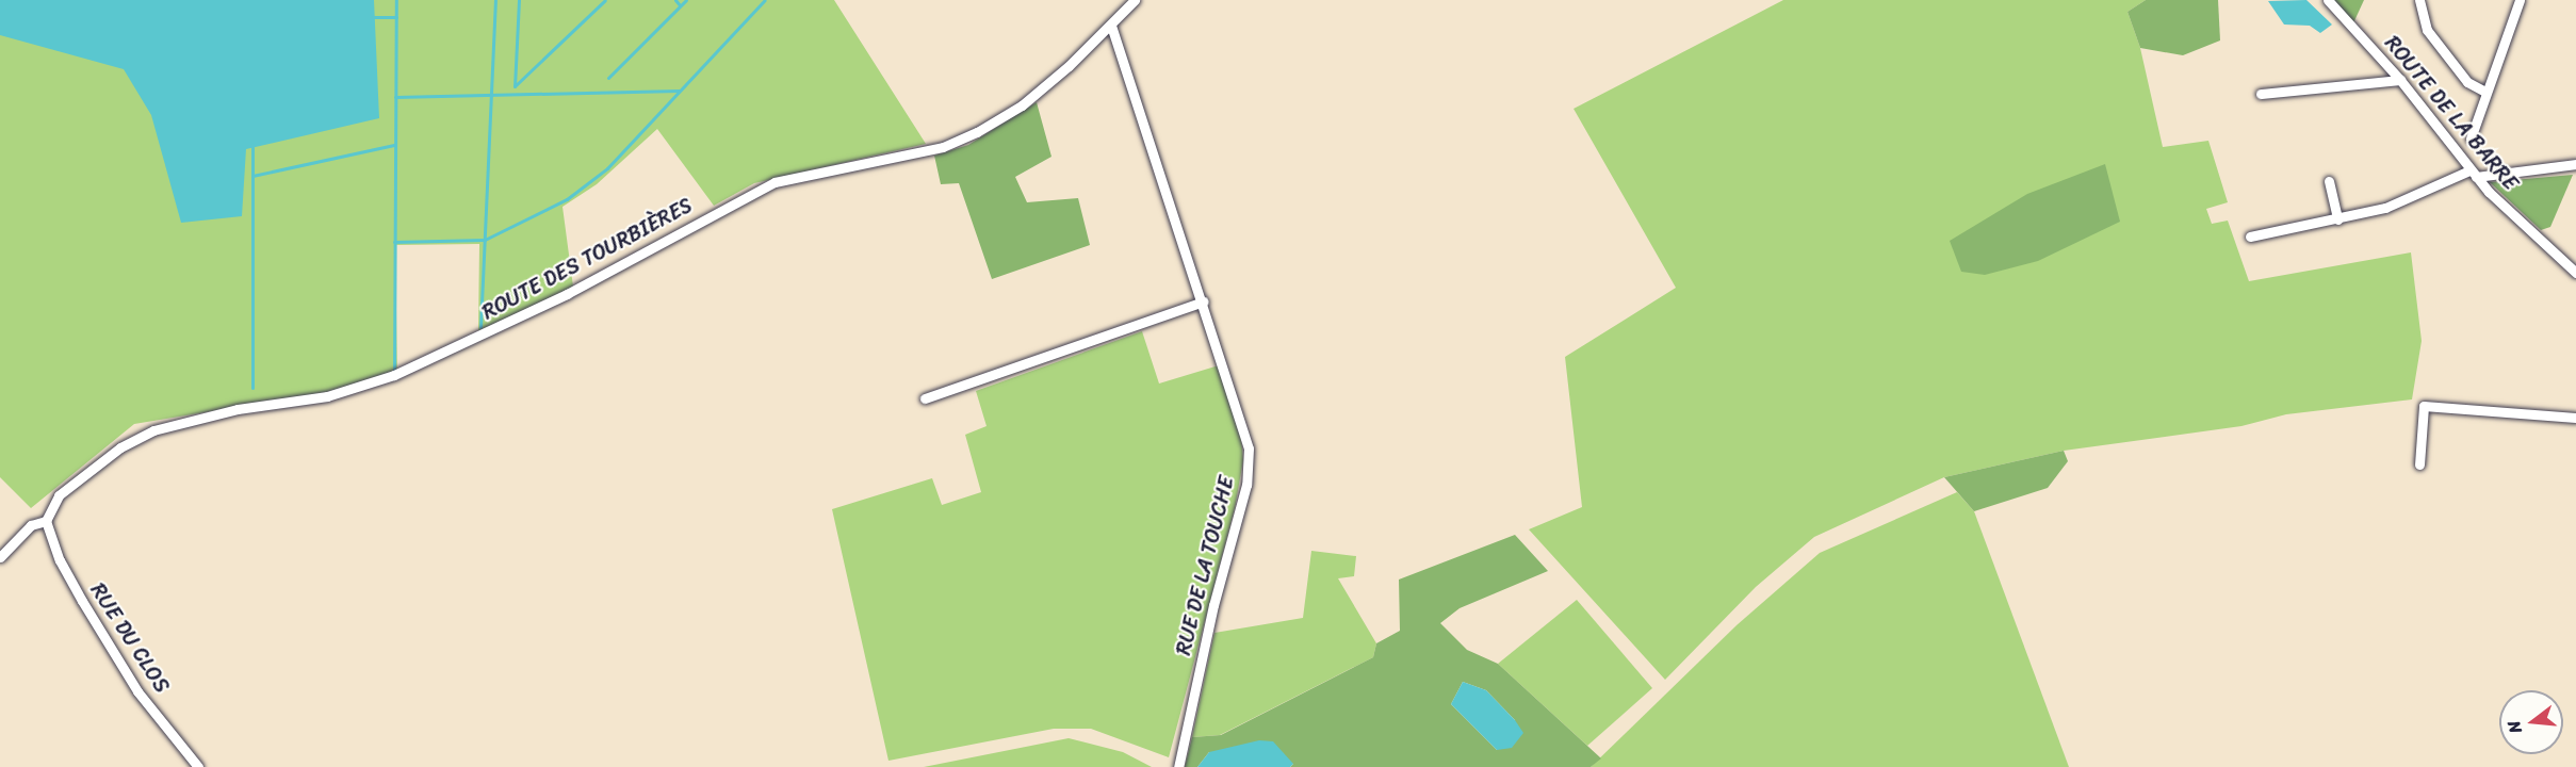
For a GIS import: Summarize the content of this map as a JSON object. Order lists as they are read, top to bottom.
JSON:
{
  "streets": {
    "street": [
      "ROUTE DE LA BARRE",
      "ROUTE DES TOURBIÈRES",
      "RUE DE LA TOUCHE",
      "RUE DU CLOS"
    ]
  },
  "crossings": [
    ["ROUTE DES TOURBIÈRES", "RUE DE LA TOUCHE"],
    ["ROUTE DES TOURBIÈRES", "RUE DU CLOS"]
  ],
  "north": "left"
}
